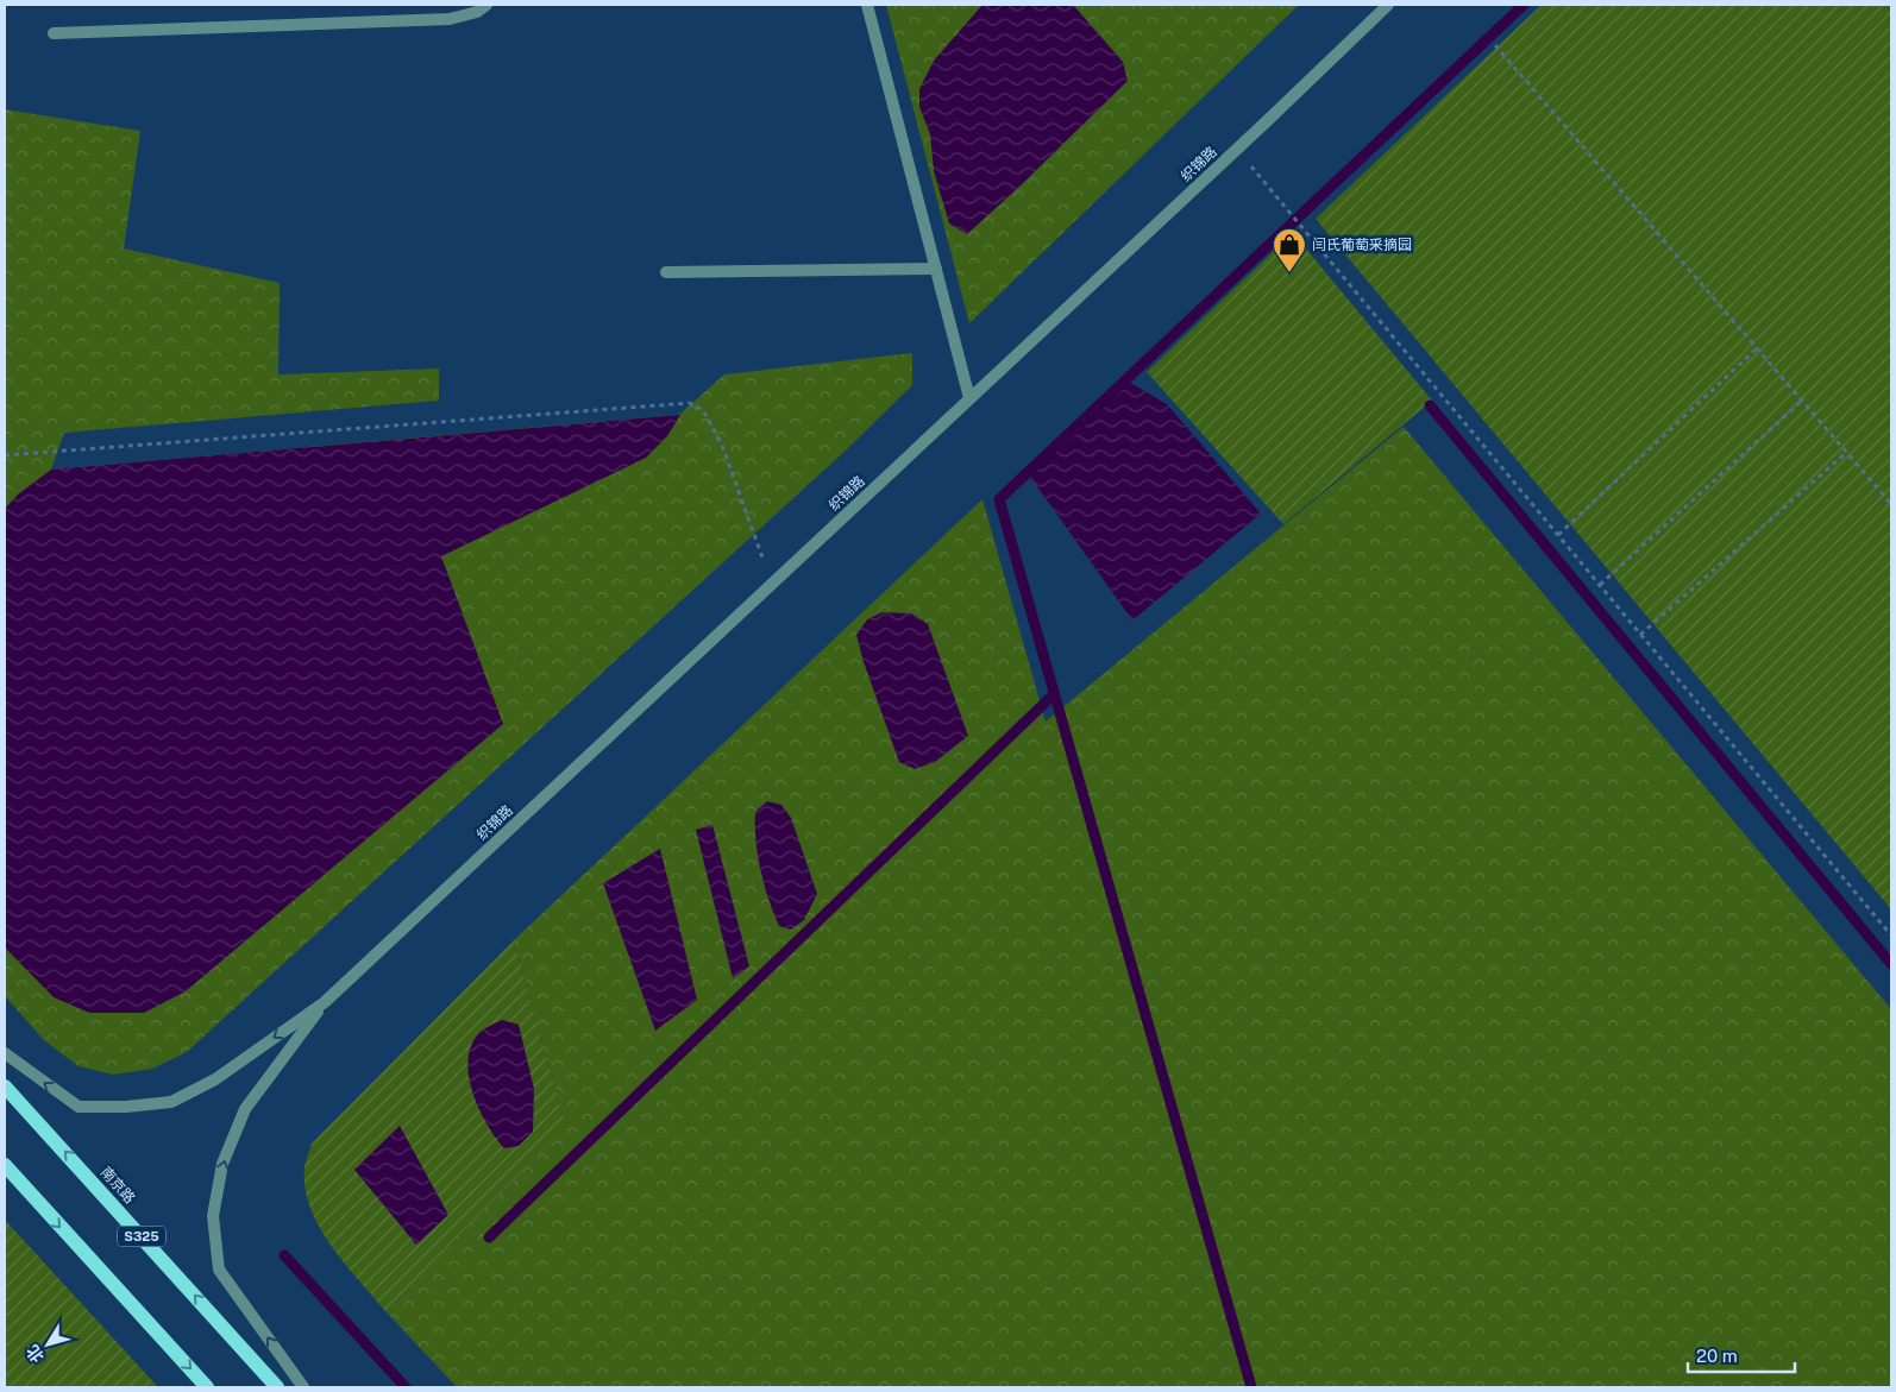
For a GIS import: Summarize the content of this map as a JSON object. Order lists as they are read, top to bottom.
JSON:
{
  "streets": {
    "main road": ["南京路", "S325"],
    "street": ["织锦路"]
  },
  "places": {
    "shop": ["闫氏葡萄采摘园"]
  },
  "scale_bar": "20 m",
  "north": "bottom left"
}
